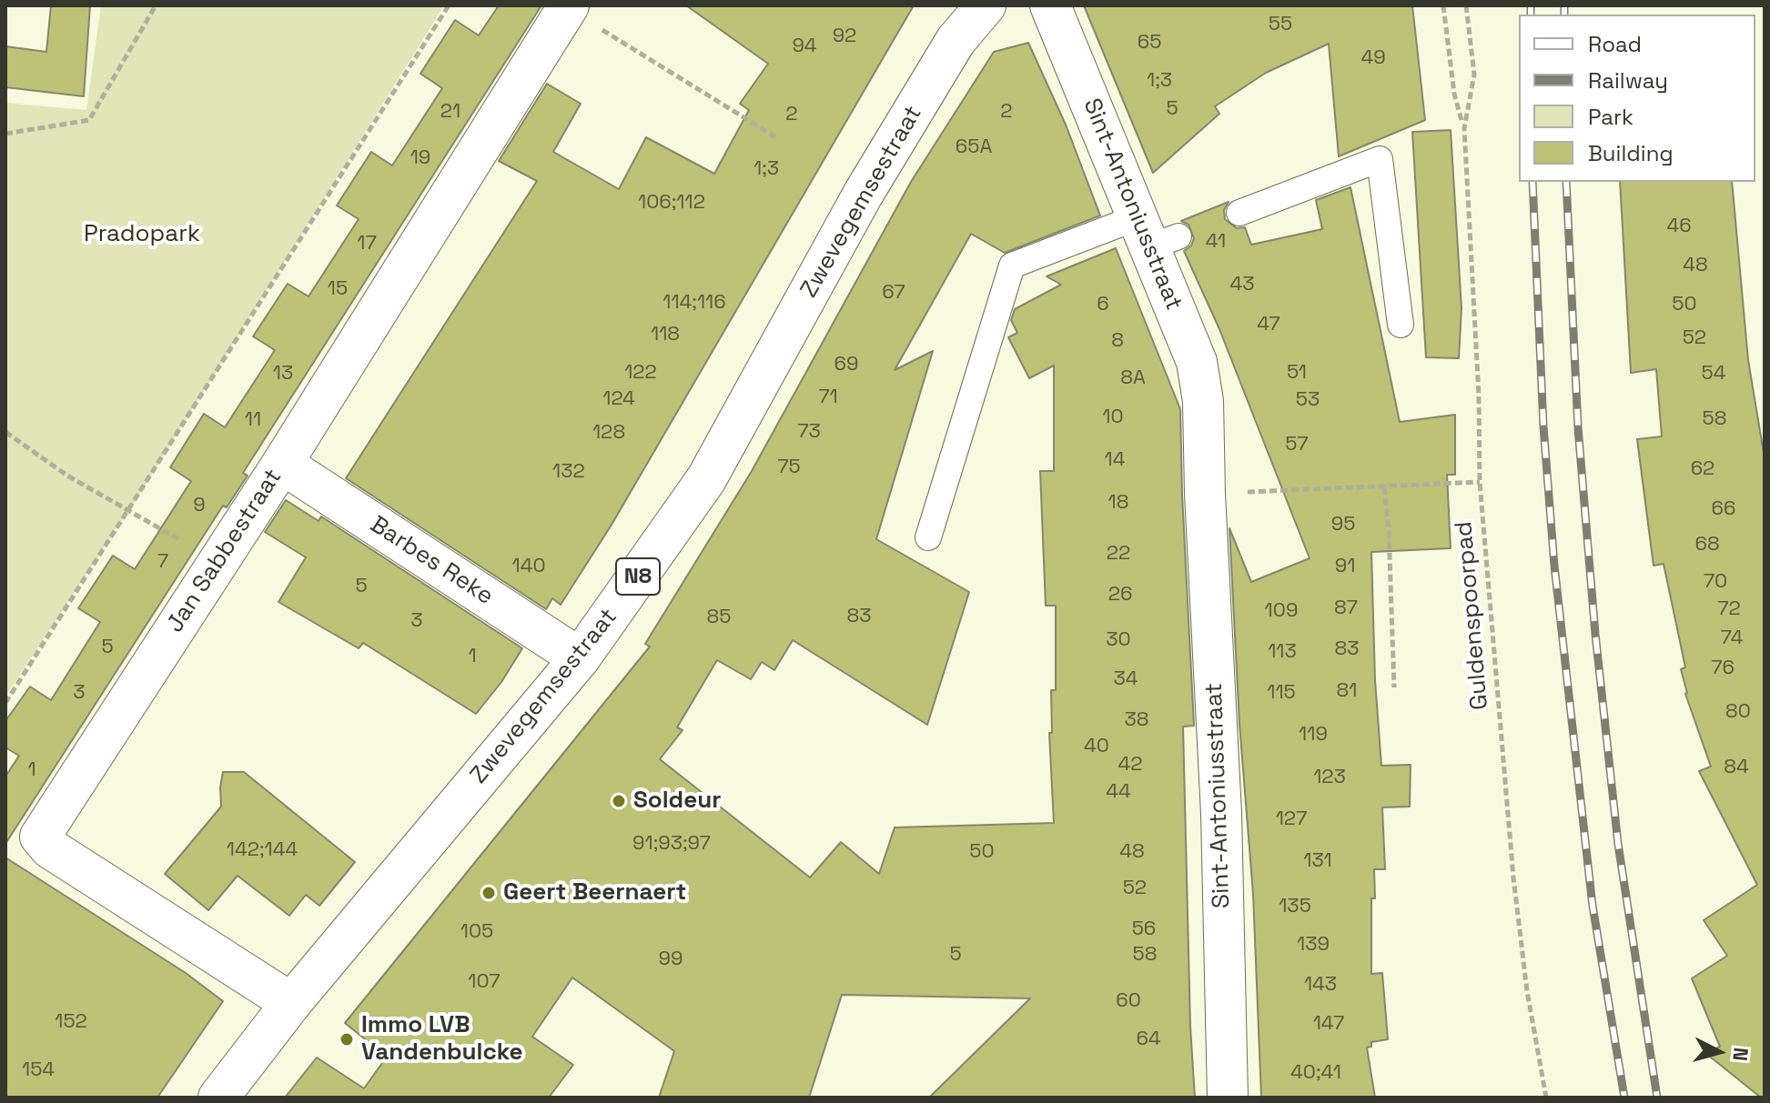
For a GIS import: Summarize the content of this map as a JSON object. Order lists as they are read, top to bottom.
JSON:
{
  "streets": {
    "street": [
      "Zwevegemsestraat",
      "Sint-Antoniusstraat",
      "Jan Sabbestraat",
      "Barbes Reke",
      "N8"
    ],
    "path": ["Guldenspoorpad"]
  },
  "crossings": [
    ["Zwevegemsestraat", "Jan Sabbestraat"],
    ["Zwevegemsestraat", "Barbes Reke"],
    ["Jan Sabbestraat", "Barbes Reke"]
  ],
  "parks": ["Pradopark"],
  "places": ["Soldeur", "Geert Beernaert", "Immo LVB Vandenbulcke"],
  "house_numbers": [
    "55",
    "92",
    "65",
    "94",
    "49",
    "1;3",
    "5",
    "21",
    "2",
    "2",
    "65A",
    "19",
    "1;3",
    "106;112",
    "46",
    "41",
    "17",
    "48",
    "43",
    "15",
    "67",
    "114;116",
    "6",
    "50",
    "47",
    "118",
    "52",
    "8",
    "69",
    "122",
    "51",
    "13",
    "54",
    "8A",
    "71",
    "124",
    "53",
    "10",
    "58",
    "11",
    "73",
    "128",
    "57",
    "14",
    "75",
    "62",
    "132",
    "18",
    "9",
    "66",
    "95",
    "68",
    "22",
    "7",
    "140",
    "91",
    "70",
    "5",
    "26",
    "87",
    "72",
    "109",
    "83",
    "85",
    "3",
    "74",
    "30",
    "5",
    "83",
    "113",
    "1",
    "76",
    "34",
    "81",
    "3",
    "115",
    "80",
    "38",
    "119",
    "40",
    "42",
    "84",
    "1",
    "123",
    "44",
    "127",
    "91;93;97",
    "142;144",
    "50",
    "48",
    "131",
    "52",
    "135",
    "56",
    "105",
    "139",
    "5",
    "58",
    "99",
    "107",
    "143",
    "60",
    "152",
    "147",
    "64",
    "154",
    "40;41"
  ],
  "legend": [
    "Road",
    "Railway",
    "Park",
    "Building"
  ],
  "north": "right"
}
